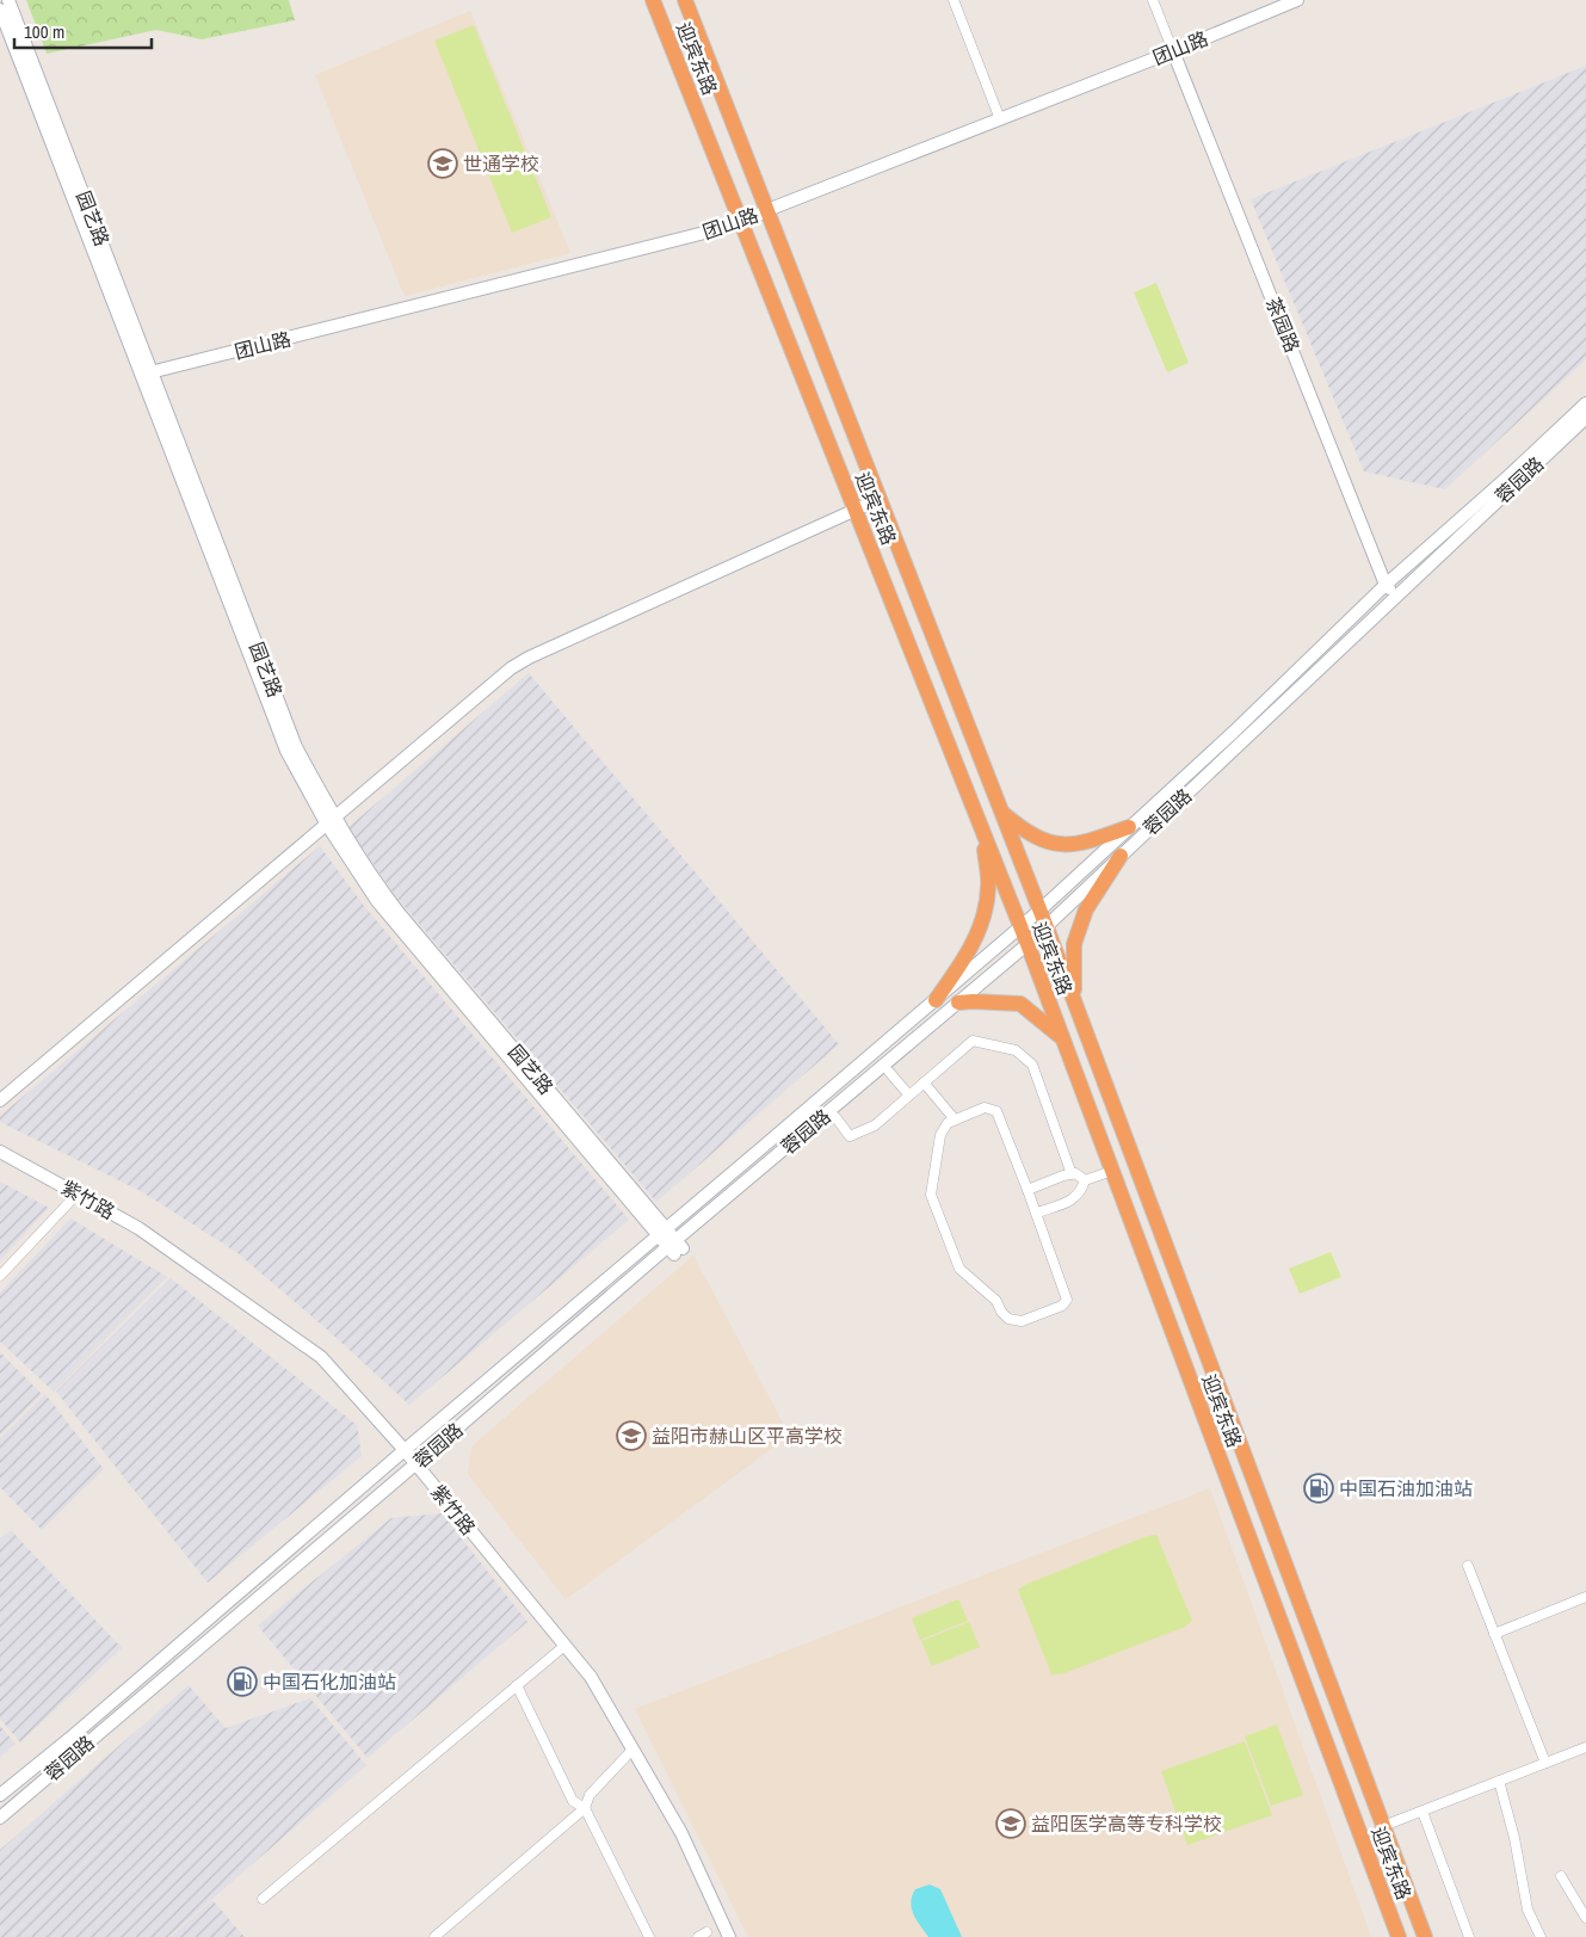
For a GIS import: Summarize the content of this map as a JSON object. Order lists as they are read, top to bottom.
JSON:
{
  "streets": {
    "highway": ["迎宾东路"],
    "street": [
      "团山路",
      "园艺路",
      "茶园路",
      "蓉园路",
      "紫竹路"
    ]
  },
  "crossings": [
    ["团山路", "迎宾东路"],
    ["团山路", "园艺路"],
    ["团山路", "茶园路"],
    ["迎宾东路", "蓉园路"],
    ["园艺路", "蓉园路"],
    ["茶园路", "蓉园路"],
    ["蓉园路", "紫竹路"]
  ],
  "places": {
    "school or university": ["世通学校", "益阳市赫山区平高学校", "益阳医学高等专科学校"],
    "fuel station": ["中国石油加油站", "中国石化加油站"]
  },
  "scale_bar": "100 m"
}
